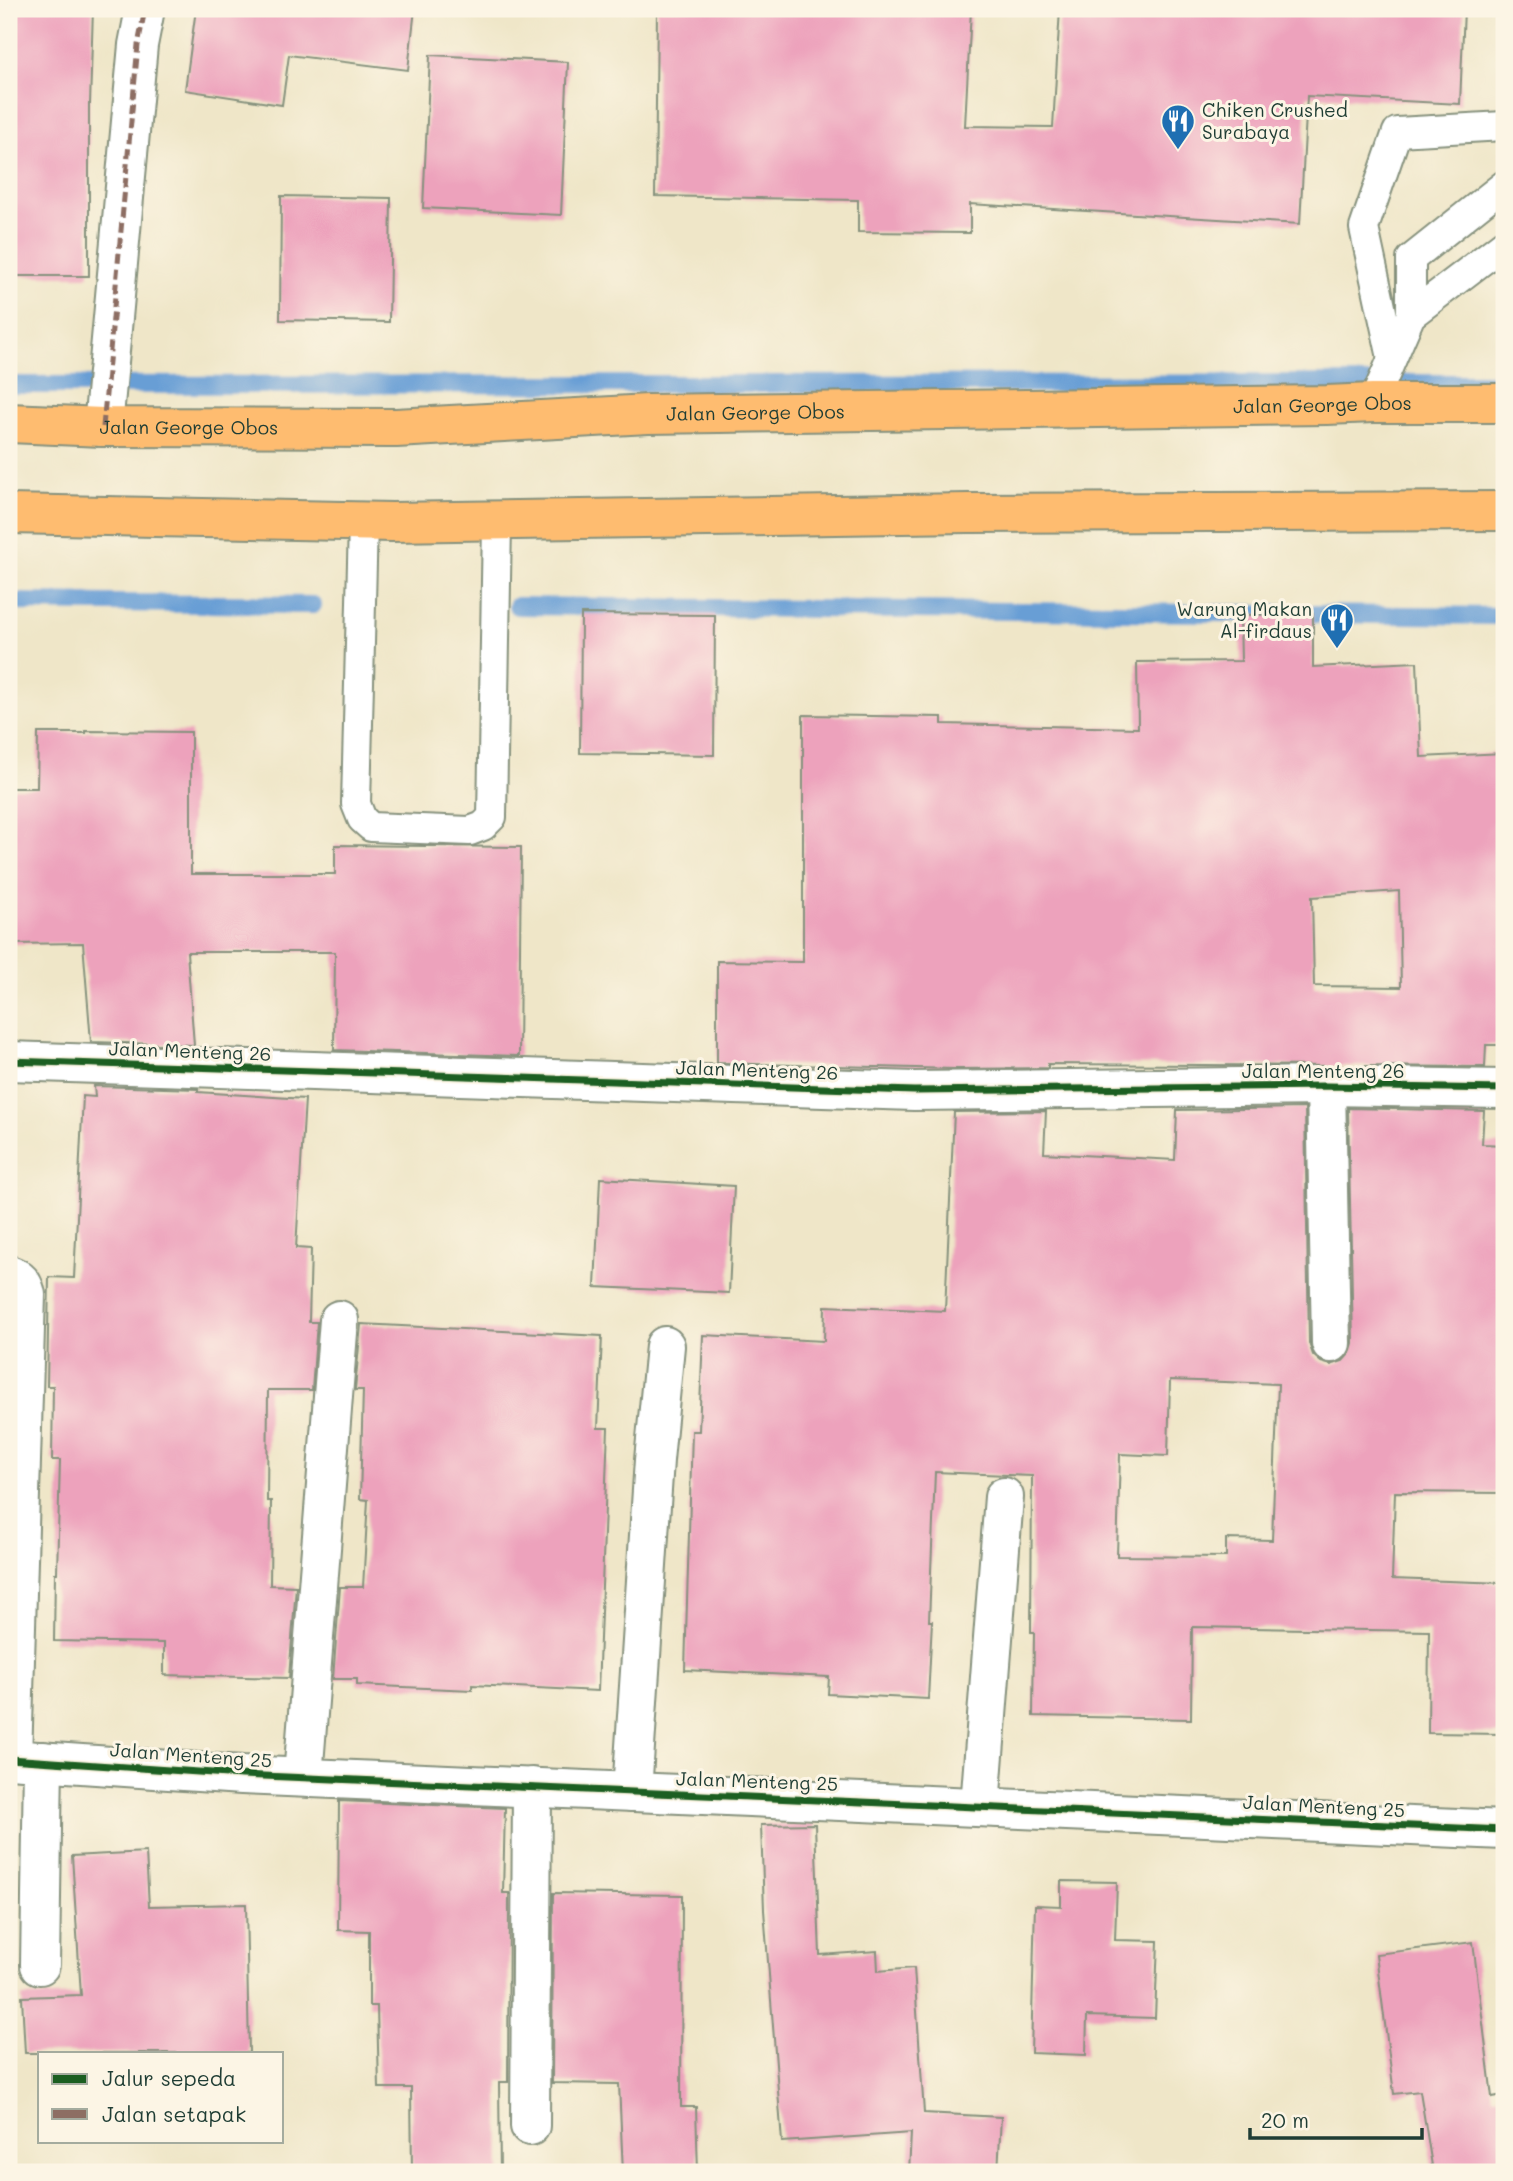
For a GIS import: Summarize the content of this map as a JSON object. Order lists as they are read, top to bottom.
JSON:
{
  "streets": {
    "main road": ["Jalan George Obos"],
    "street": ["Jalan Menteng 26", "Jalan Menteng 25"]
  },
  "places": {
    "restaurant": ["Chiken Crushed Surabaya", "Warung Makan Al-firdaus"]
  },
  "legend": ["Jalur sepeda", "Jalan setapak"],
  "scale_bar": "20 m"
}
